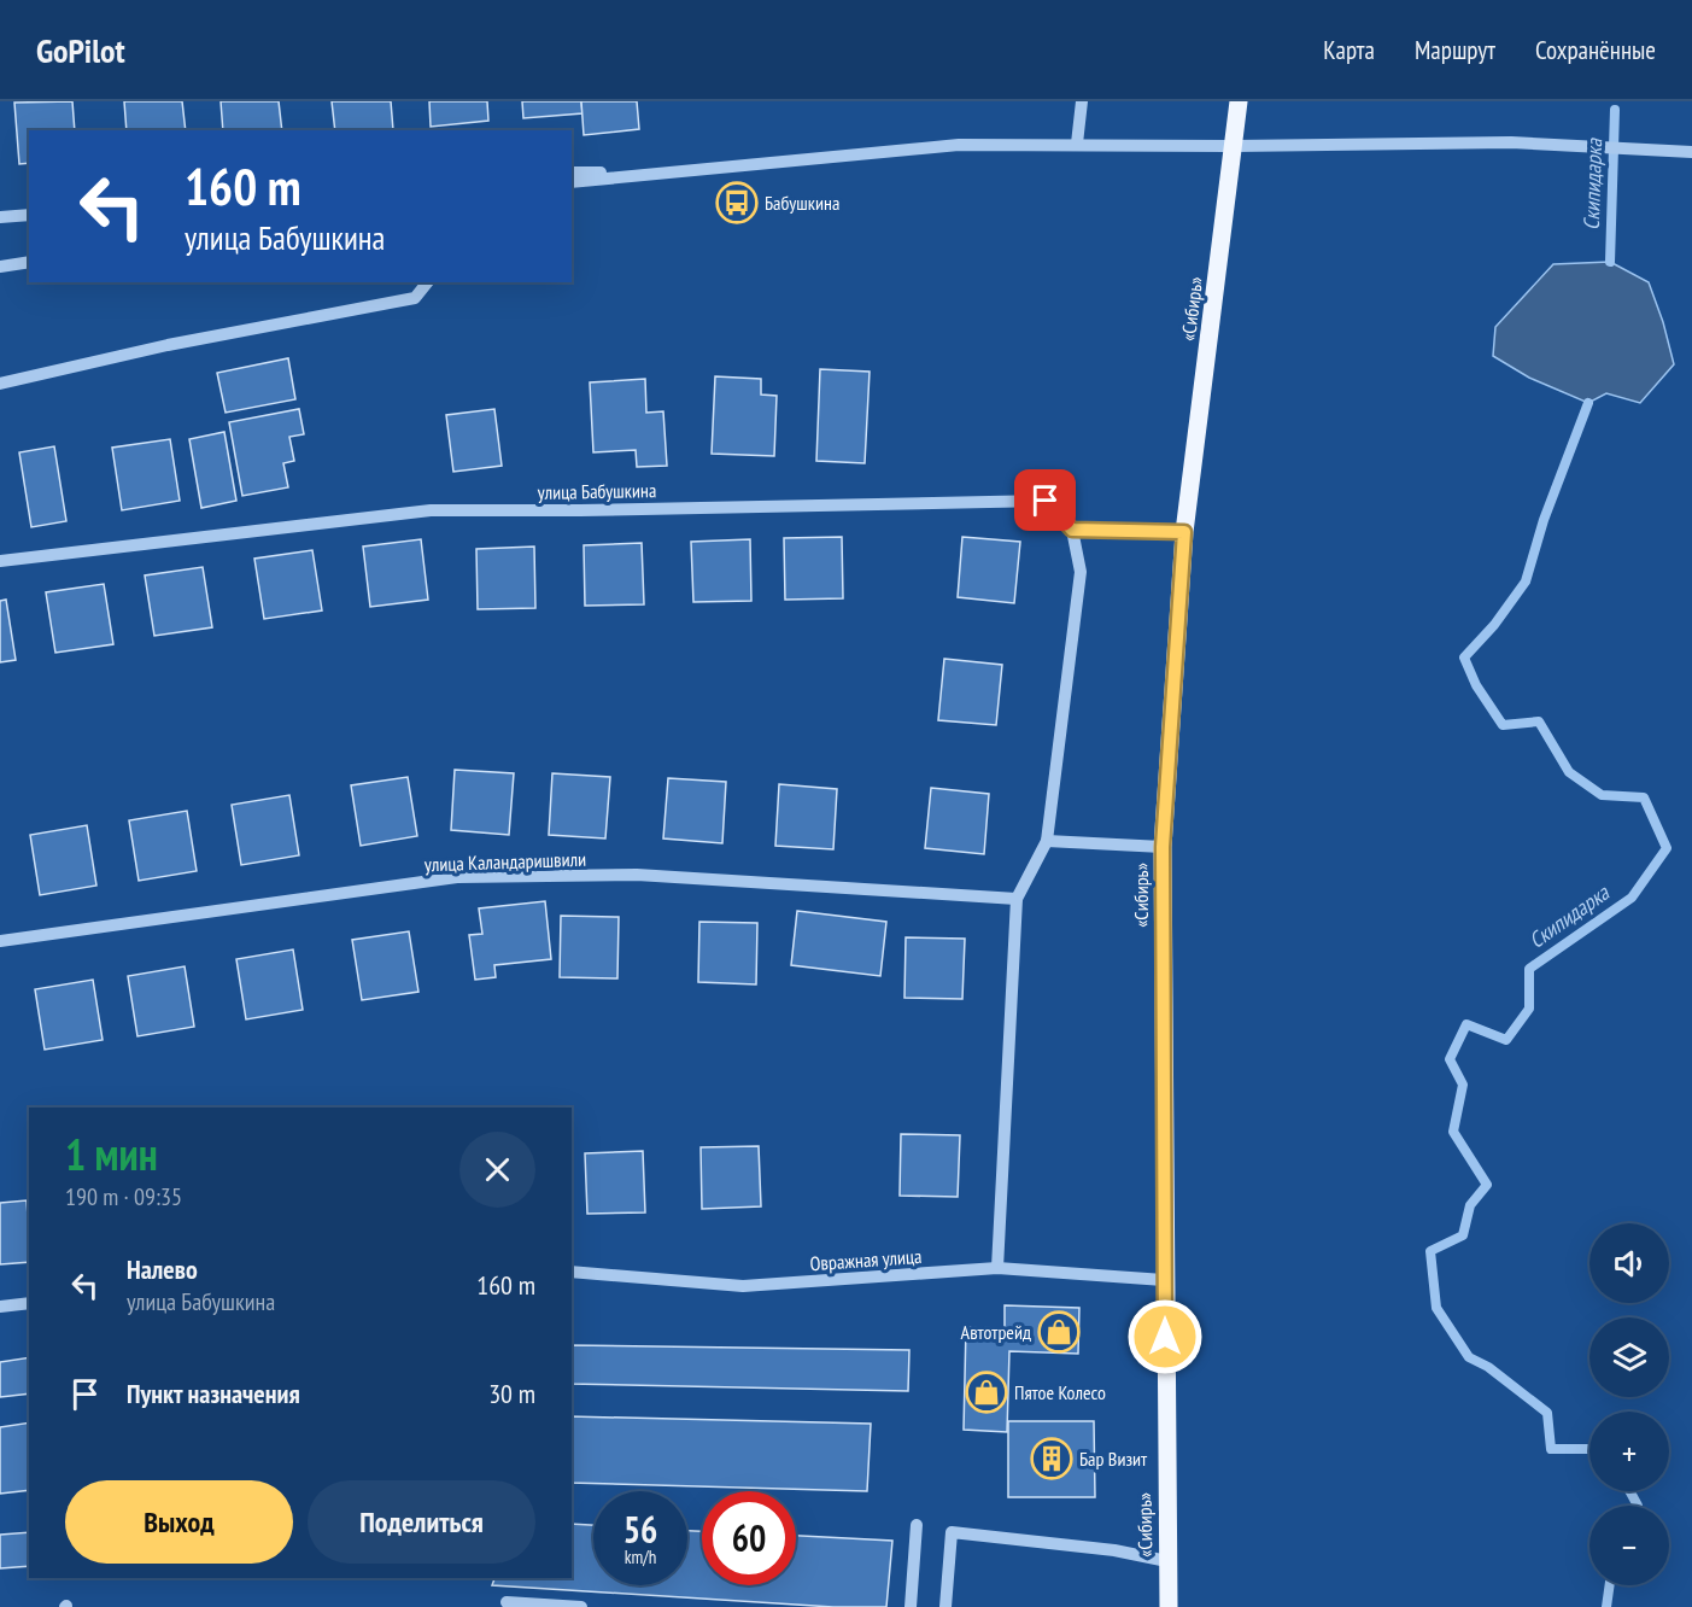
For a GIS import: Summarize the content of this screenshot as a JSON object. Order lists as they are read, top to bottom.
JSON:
{
  "streets": {
    "main road": ["«Сибирь»"],
    "street": ["улица Бабушкина", "улица Каландаришвили", "Овражная улица"]
  },
  "crossings": [
    ["«Сибирь»", "Овражная улица"]
  ],
  "water": ["Скипидарка"],
  "places": {
    "bus stop": ["Бабушкина"],
    "shop": ["Автотрейд", "Пятое Колесо"],
    "building": ["Бар Визит"]
  },
  "page": {
    "header": "GoPilot",
    "nav": ["Карта", "Маршрут", "Сохранённые"],
    "turn": ["160 m", "улица Бабушкина"],
    "heading": ["1 мин", "190 m · 09:35"],
    "map_buttons": ["+", "−"],
    "list": [
      {
        "name": "Налево",
        "note": "улица Бабушкина",
        "value": "160 m"
      },
      {
        "name": "Пункт назначения",
        "value": "30 m"
      }
    ],
    "buttons": ["Выход", "Поделиться"],
    "speed": "56 km/h",
    "limit": "60"
  }
}
